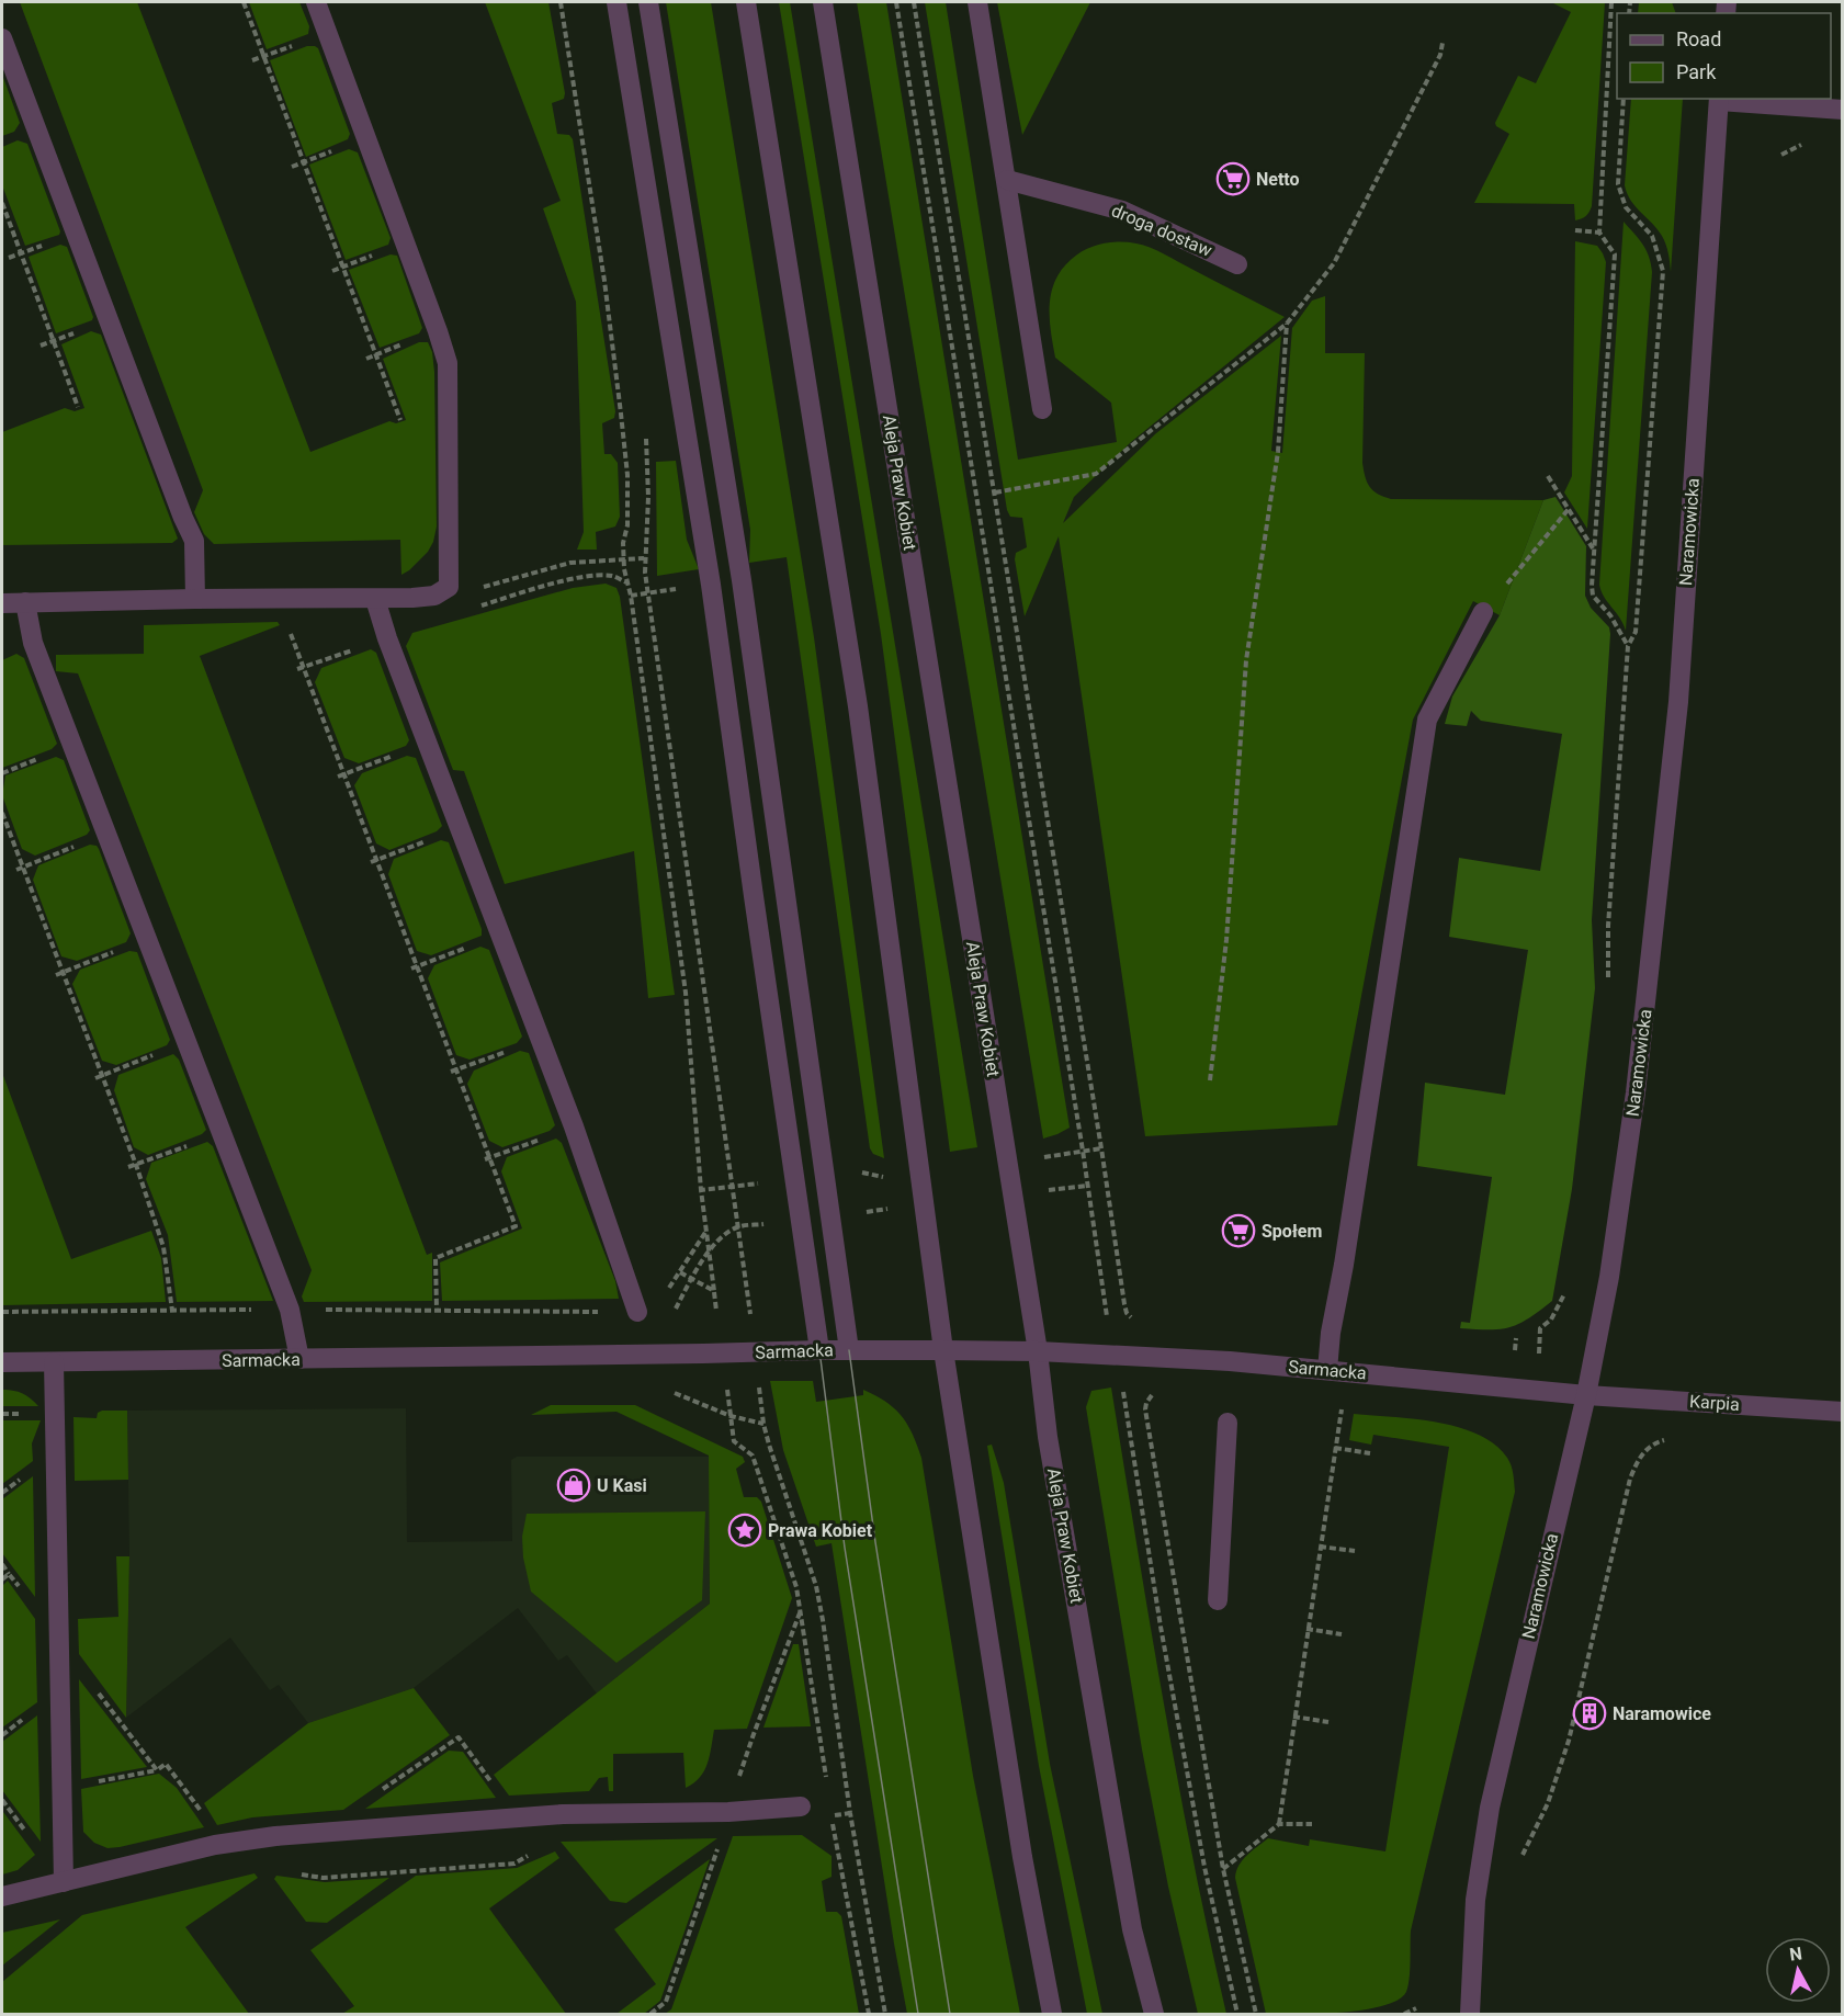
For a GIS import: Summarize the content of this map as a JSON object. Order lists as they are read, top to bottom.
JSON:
{
  "streets": {
    "street": [
      "droga dostaw",
      "Aleja Praw Kobiet",
      "Naramowicka",
      "Sarmacka",
      "Karpia"
    ]
  },
  "crossings": [
    ["Aleja Praw Kobiet", "Sarmacka"],
    ["Naramowicka", "Sarmacka"],
    ["Naramowicka", "Karpia"],
    ["Sarmacka", "Karpia"]
  ],
  "places": {
    "supermarket": ["Netto", "Społem"],
    "shop": ["U Kasi"],
    "place": ["Prawa Kobiet"],
    "building": ["Naramowice"]
  },
  "legend": ["Road", "Park"],
  "north": "top"
}
